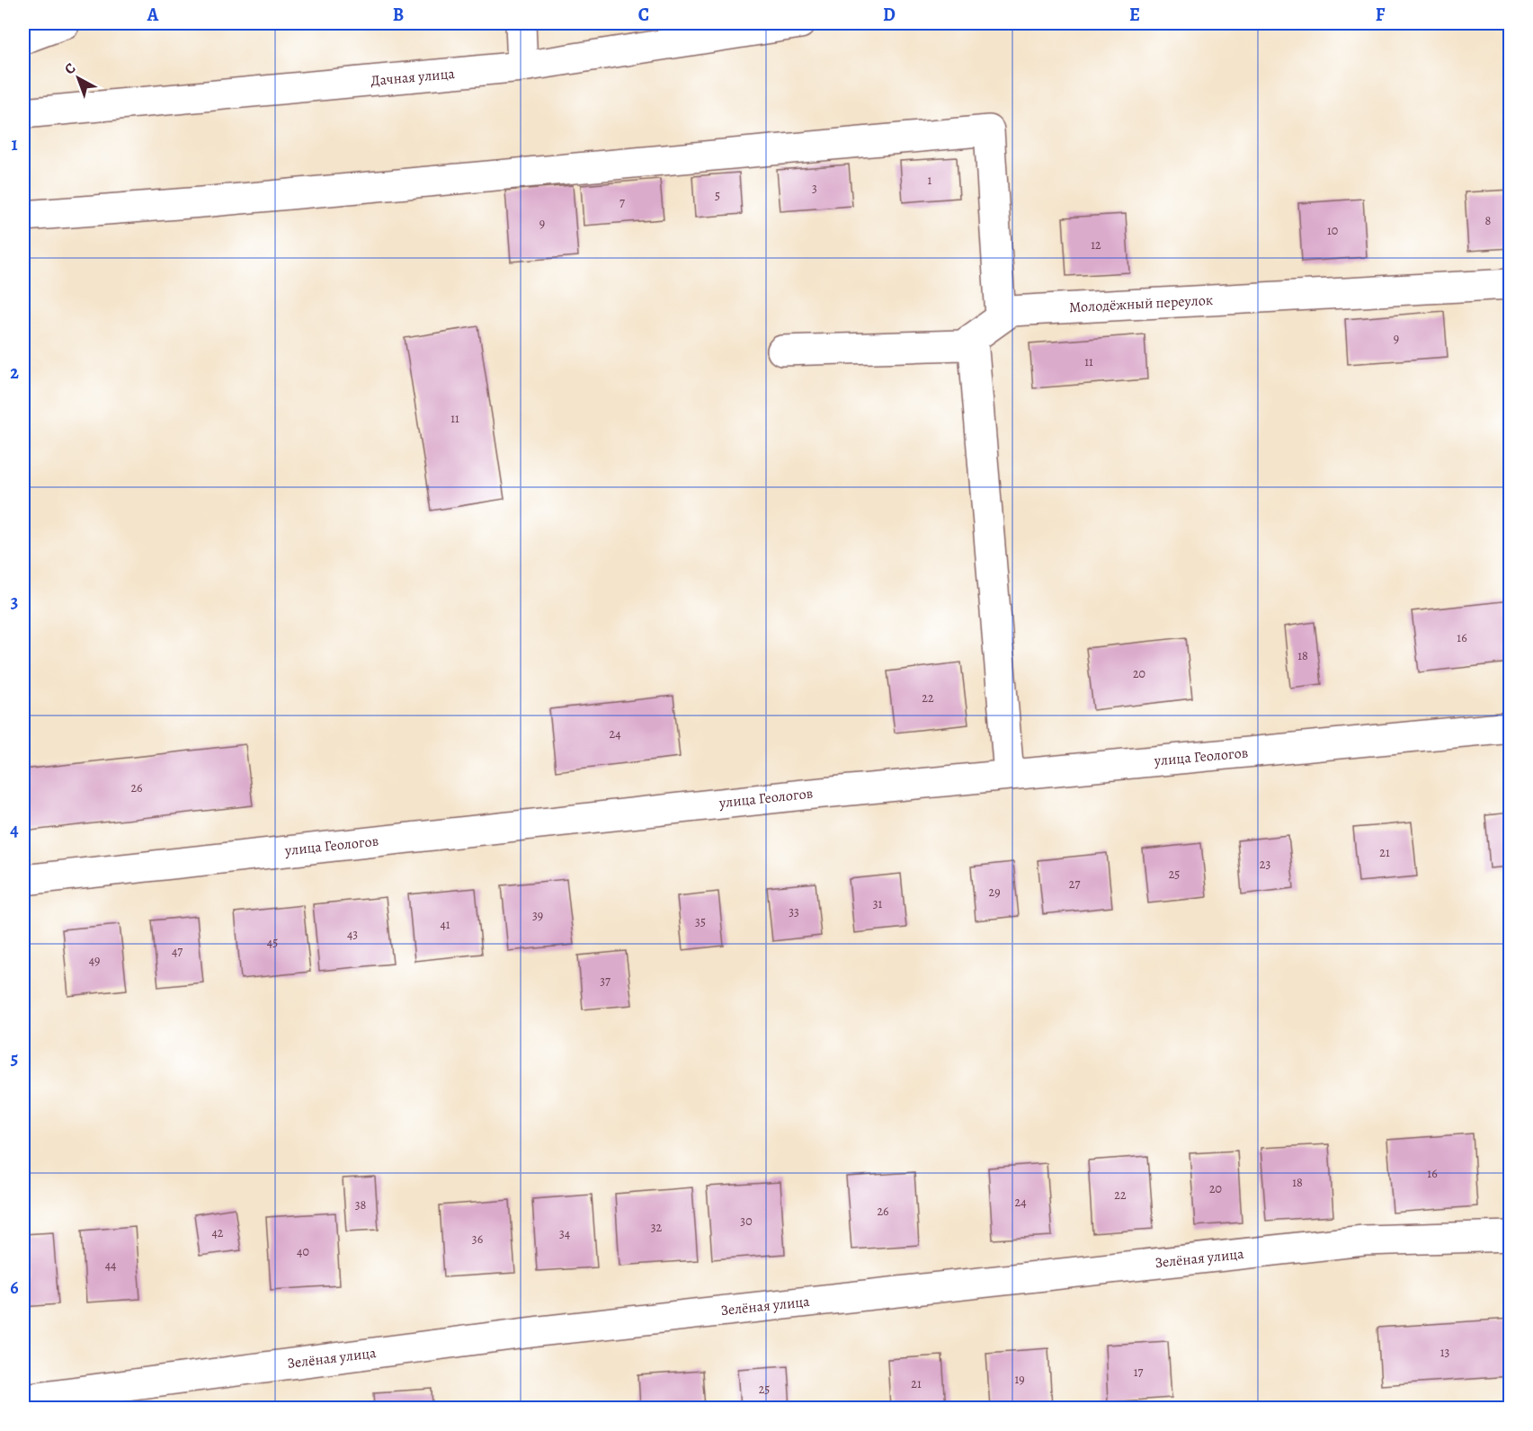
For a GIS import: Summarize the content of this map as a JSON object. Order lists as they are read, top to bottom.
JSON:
{
  "streets": {
    "street": [
      "Дачная улица",
      "Молодёжный переулок",
      "улица Геологов",
      "Зелёная улица"
    ]
  },
  "house_numbers": [
    "1",
    "3",
    "5",
    "7",
    "8",
    "9",
    "10",
    "12",
    "9",
    "11",
    "11",
    "16",
    "18",
    "20",
    "22",
    "24",
    "26",
    "21",
    "23",
    "25",
    "27",
    "29",
    "31",
    "33",
    "39",
    "35",
    "41",
    "43",
    "45",
    "47",
    "49",
    "37",
    "16",
    "18",
    "20",
    "22",
    "24",
    "38",
    "26",
    "30",
    "32",
    "42",
    "34",
    "36",
    "40",
    "44",
    "13",
    "17",
    "19",
    "21",
    "25"
  ],
  "north": "top left",
  "grid": {
    "columns": [
      "A",
      "B",
      "C",
      "D",
      "E",
      "F"
    ],
    "rows": [
      "1",
      "2",
      "3",
      "4",
      "5",
      "6"
    ]
  }
}
